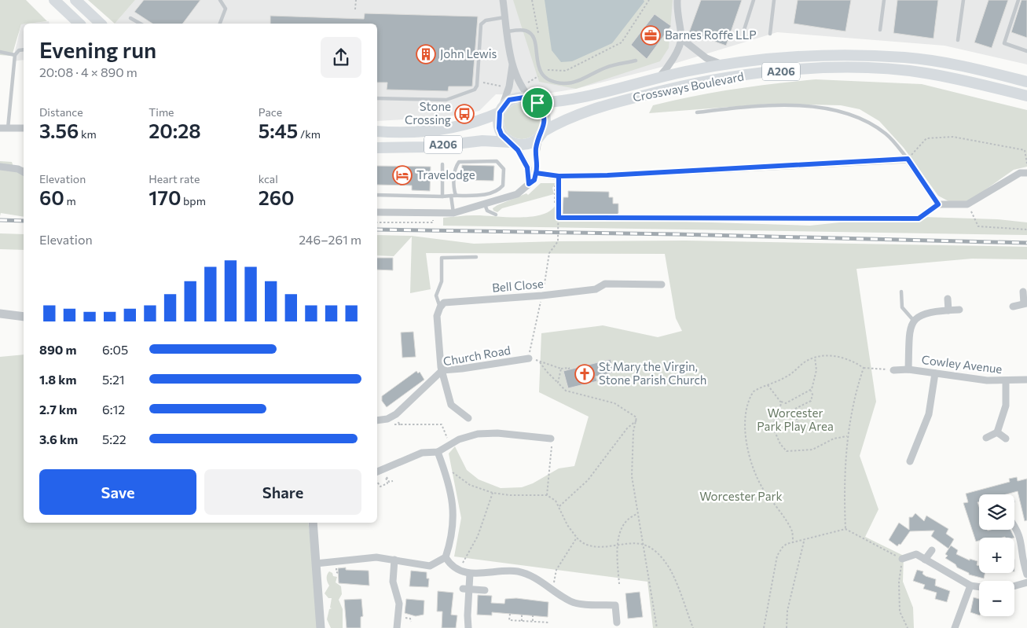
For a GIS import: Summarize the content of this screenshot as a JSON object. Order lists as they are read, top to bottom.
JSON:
{
  "streets": {
    "main road": ["A206", "Crossways Boulevard"],
    "street": ["Bell Close", "Church Road", "Cowley Avenue"]
  },
  "crossings": [
    ["A206", "Crossways Boulevard"]
  ],
  "parks": ["Worcester Park Play Area", "Worcester Park"],
  "places": {
    "office": ["Barnes Roffe LLP"],
    "building": ["John Lewis"],
    "bus stop": ["Stone Crossing"],
    "hotel": ["Travelodge"],
    "church": ["St Mary the Virgin, Stone Parish Church"]
  },
  "page": {
    "heading": ["Evening run", "20:08 · 4 × 890 m"],
    "stats": [
      ["Distance", "3.56 km"],
      ["Time", "20:28"],
      ["Pace", "5:45 /km"],
      ["Elevation", "60 m"],
      ["Heart rate", "170 bpm"],
      ["kcal", "260"]
    ],
    "chart": ["Elevation", "246–261 m"],
    "list": [
      {
        "name": "890 m",
        "note": "6:05"
      },
      {
        "name": "1.8 km",
        "note": "5:21"
      },
      {
        "name": "2.7 km",
        "note": "6:12"
      },
      {
        "name": "3.6 km",
        "note": "5:22"
      }
    ],
    "buttons": ["Save", "Share"],
    "map_buttons": ["+", "−"]
  }
}
